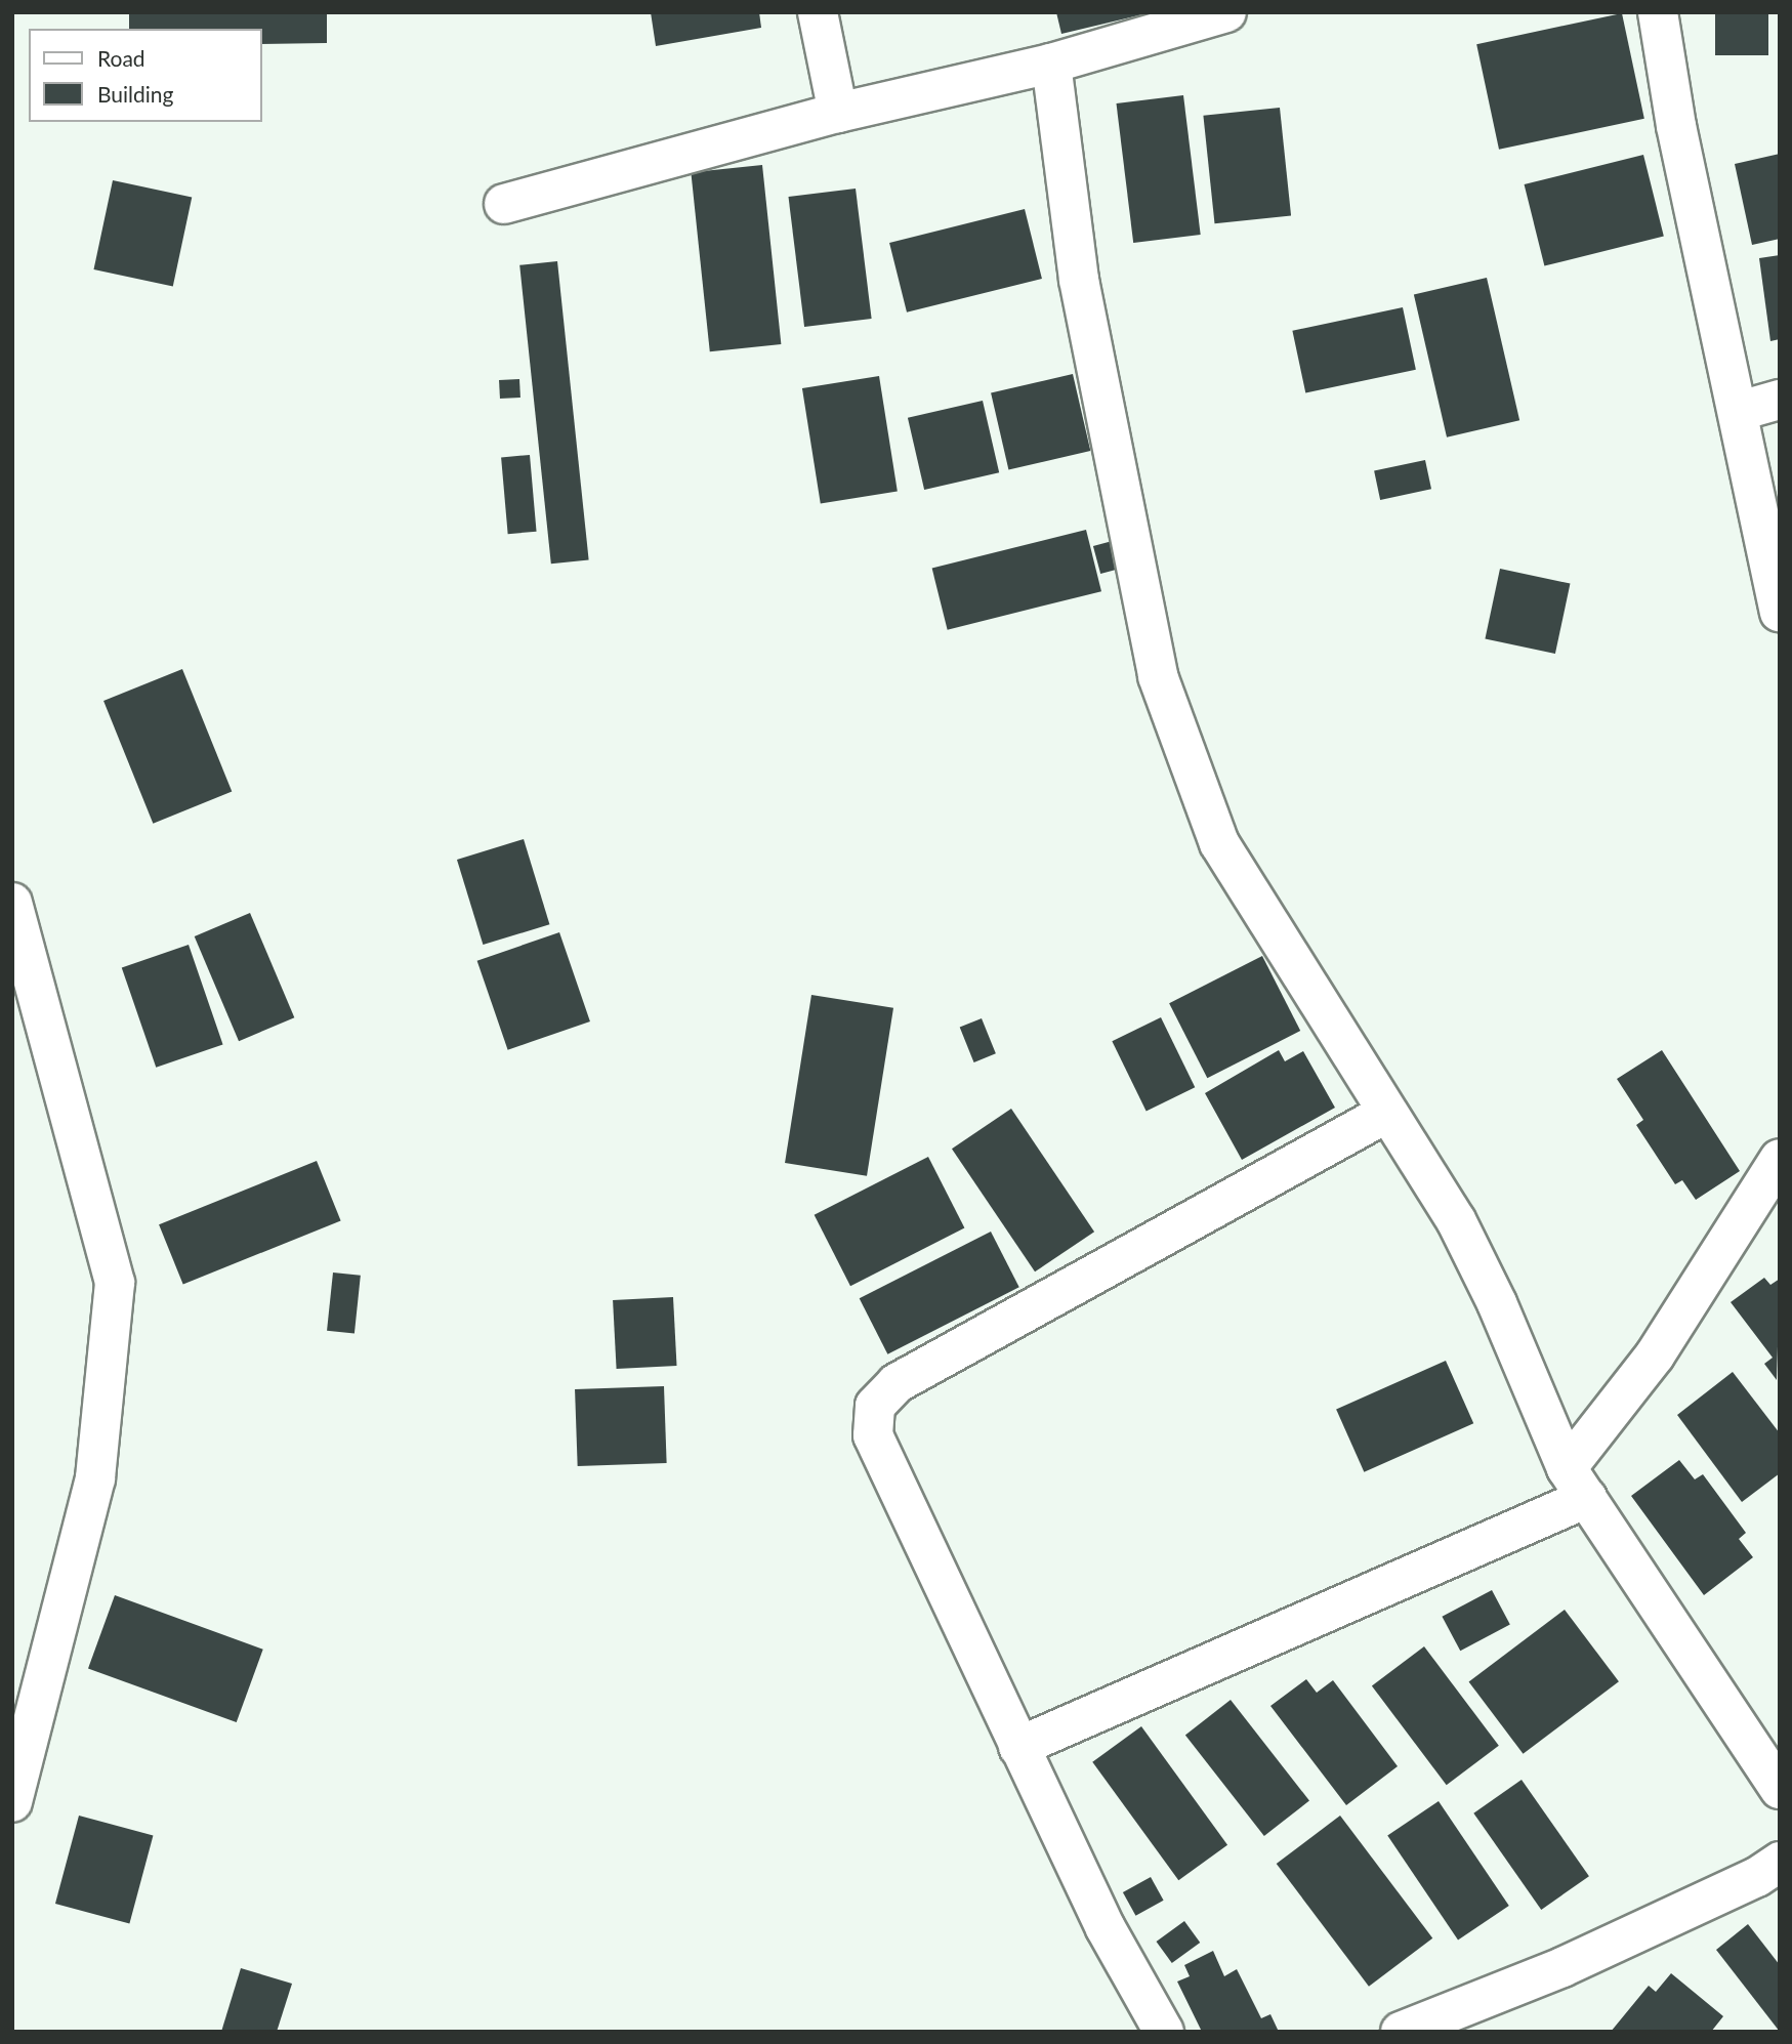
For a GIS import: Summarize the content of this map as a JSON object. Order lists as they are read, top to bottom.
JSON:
{
  "legend": ["Road", "Building"]
}
